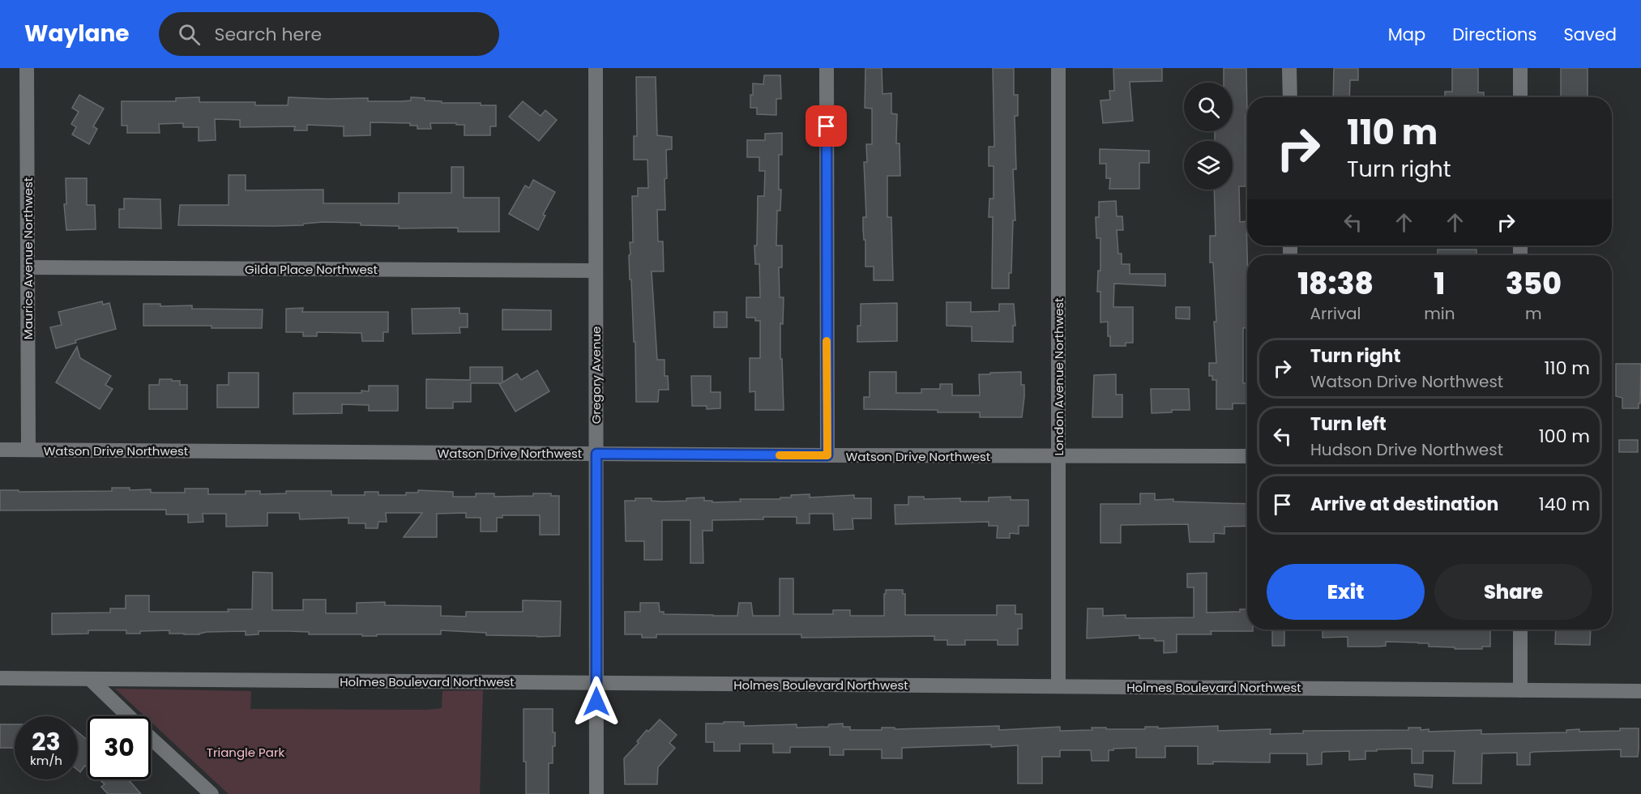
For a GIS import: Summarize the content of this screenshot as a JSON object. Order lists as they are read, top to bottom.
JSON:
{
  "streets": {
    "street": [
      "Maurice Avenue Northwest",
      "Gilda Place Northwest",
      "Gregory Avenue",
      "London Avenue Northwest",
      "Watson Drive Northwest",
      "Holmes Boulevard Northwest"
    ]
  },
  "crossings": [
    ["Maurice Avenue Northwest", "Gilda Place Northwest"],
    ["Maurice Avenue Northwest", "Watson Drive Northwest"],
    ["Gilda Place Northwest", "Gregory Avenue"],
    ["Gregory Avenue", "Watson Drive Northwest"],
    ["Gregory Avenue", "Holmes Boulevard Northwest"],
    ["London Avenue Northwest", "Watson Drive Northwest"],
    ["London Avenue Northwest", "Holmes Boulevard Northwest"]
  ],
  "parks": ["Triangle Park"],
  "page": {
    "header": "Waylane",
    "search": "Search here",
    "nav": ["Map", "Directions", "Saved"],
    "turn": ["110 m", "Turn right"],
    "eta": [
      "18:38",
      "Arrival",
      "1",
      "min",
      "350",
      "m"
    ],
    "list": [
      {
        "name": "Turn right",
        "note": "Watson Drive Northwest",
        "value": "110 m"
      },
      {
        "name": "Turn left",
        "note": "Hudson Drive Northwest",
        "value": "100 m"
      },
      {
        "name": "Arrive at destination",
        "value": "140 m"
      }
    ],
    "buttons": ["Exit", "Share"],
    "speed": "23 km/h",
    "limit": "30"
  }
}
